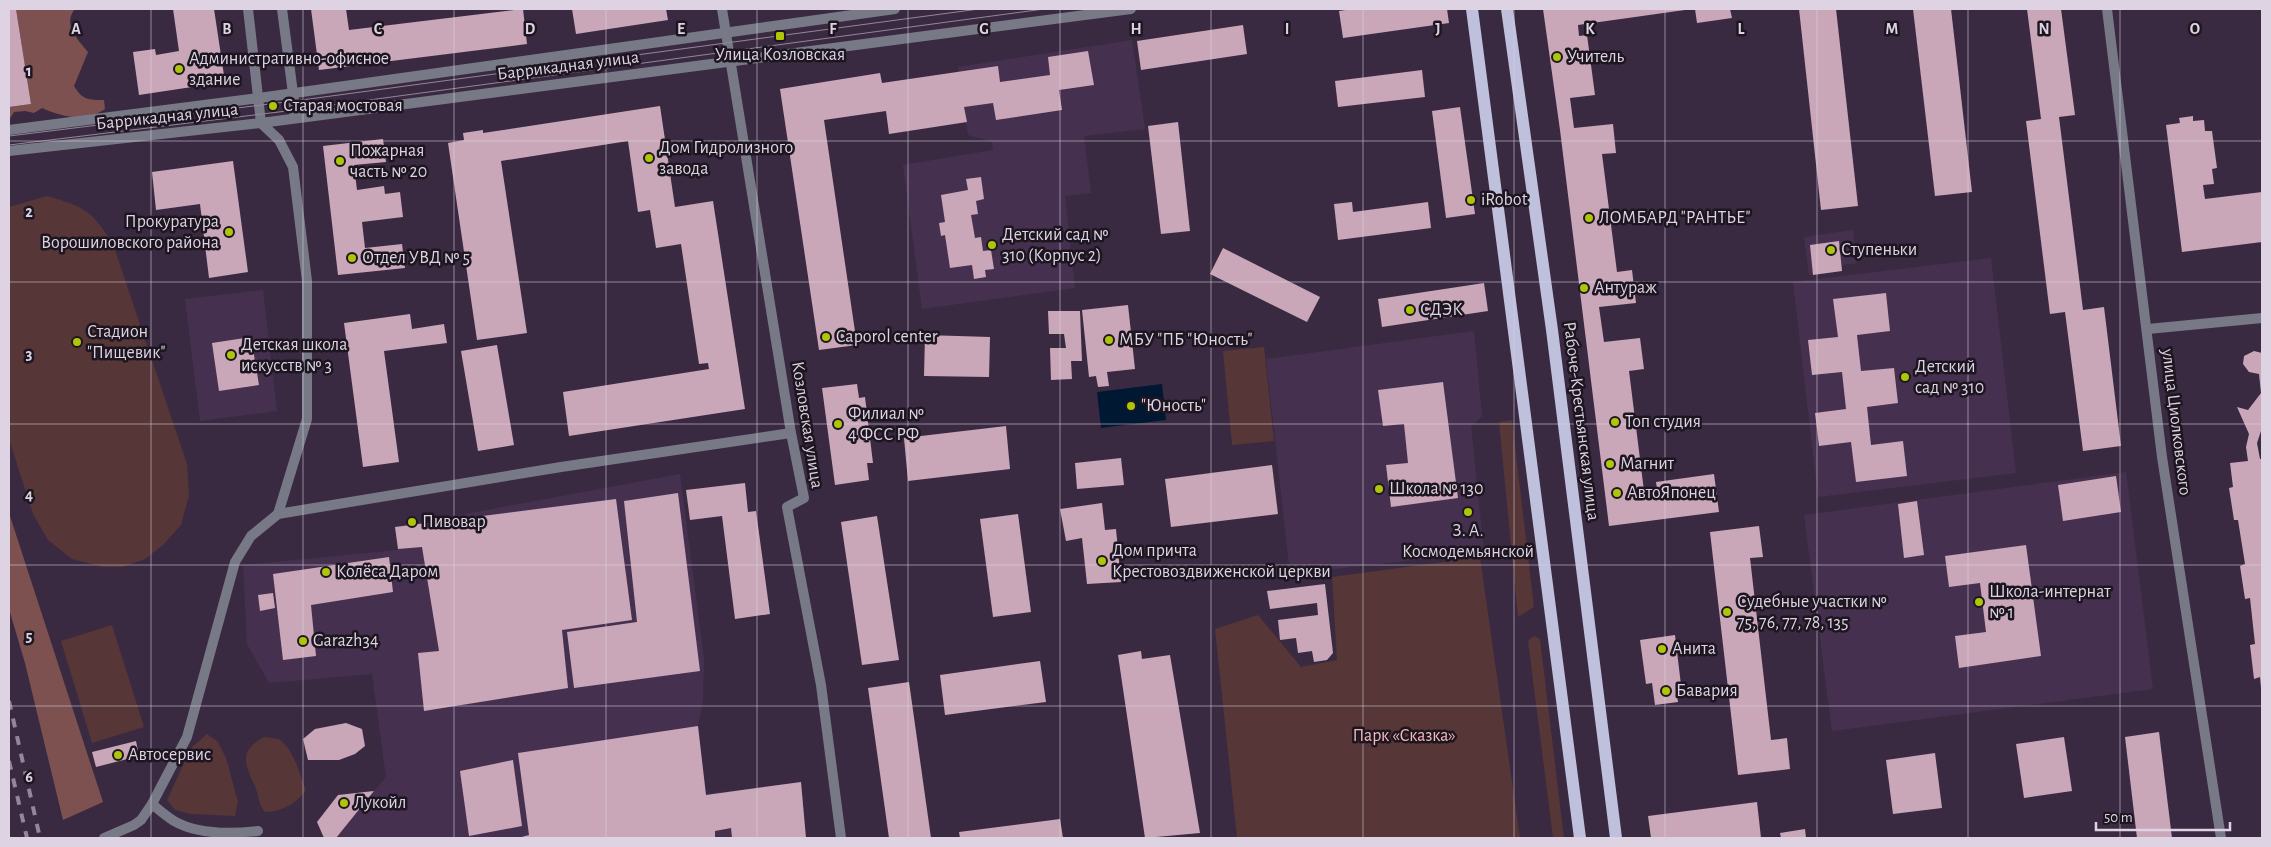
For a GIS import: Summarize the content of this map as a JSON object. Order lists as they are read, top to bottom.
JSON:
{
  "streets": {
    "main road": ["Рабоче-Крестьянская улица"],
    "street": ["Баррикадная улица", "улица Циолковского", "Козловская улица"]
  },
  "crossings": [
    ["Баррикадная улица", "Козловская улица"]
  ],
  "parks": ["Парк «Сказка»"],
  "places": {
    "transit": ["Улица Козловская"],
    "other": [
      "Учитель",
      "Административно-офисное здание",
      "Старая мостовая",
      "Дом Гидролизного завода",
      "Пожарная часть № 20",
      "iRobot",
      "ЛОМБАРД \"РАНТЬЕ\"",
      "Прокуратура Ворошиловского района",
      "Детский сад № 310 (Корпус 2)",
      "Ступеньки",
      "Отдел УВД № 5",
      "Антураж",
      "СДЭК",
      "Caporol center",
      "МБУ \"ПБ \"Юность\"",
      "Стадион \"Пищевик\"",
      "Детская школа искусств № 3",
      "Детский сад № 310",
      "\"Юность\"",
      "Топ студия",
      "Филиал № 4 ФСС РФ",
      "Магнит",
      "Школа № 130",
      "АвтоЯпонец",
      "З. А. Космодемьянской",
      "Пивовар",
      "Дом причта Крестовоздвиженской церкви",
      "Колёса Даром",
      "Школа-интернат № 1",
      "Судебные участки № 75, 76, 77, 78, 135",
      "Garazh34",
      "Анита",
      "Бавария",
      "Автосервис",
      "Лукойл"
    ]
  },
  "scale_bar": "50 m",
  "grid": {
    "columns": [
      "A",
      "B",
      "C",
      "D",
      "E",
      "F",
      "G",
      "H",
      "I",
      "J",
      "K",
      "L",
      "M",
      "N",
      "O"
    ],
    "rows": [
      "1",
      "2",
      "3",
      "4",
      "5",
      "6"
    ]
  }
}
